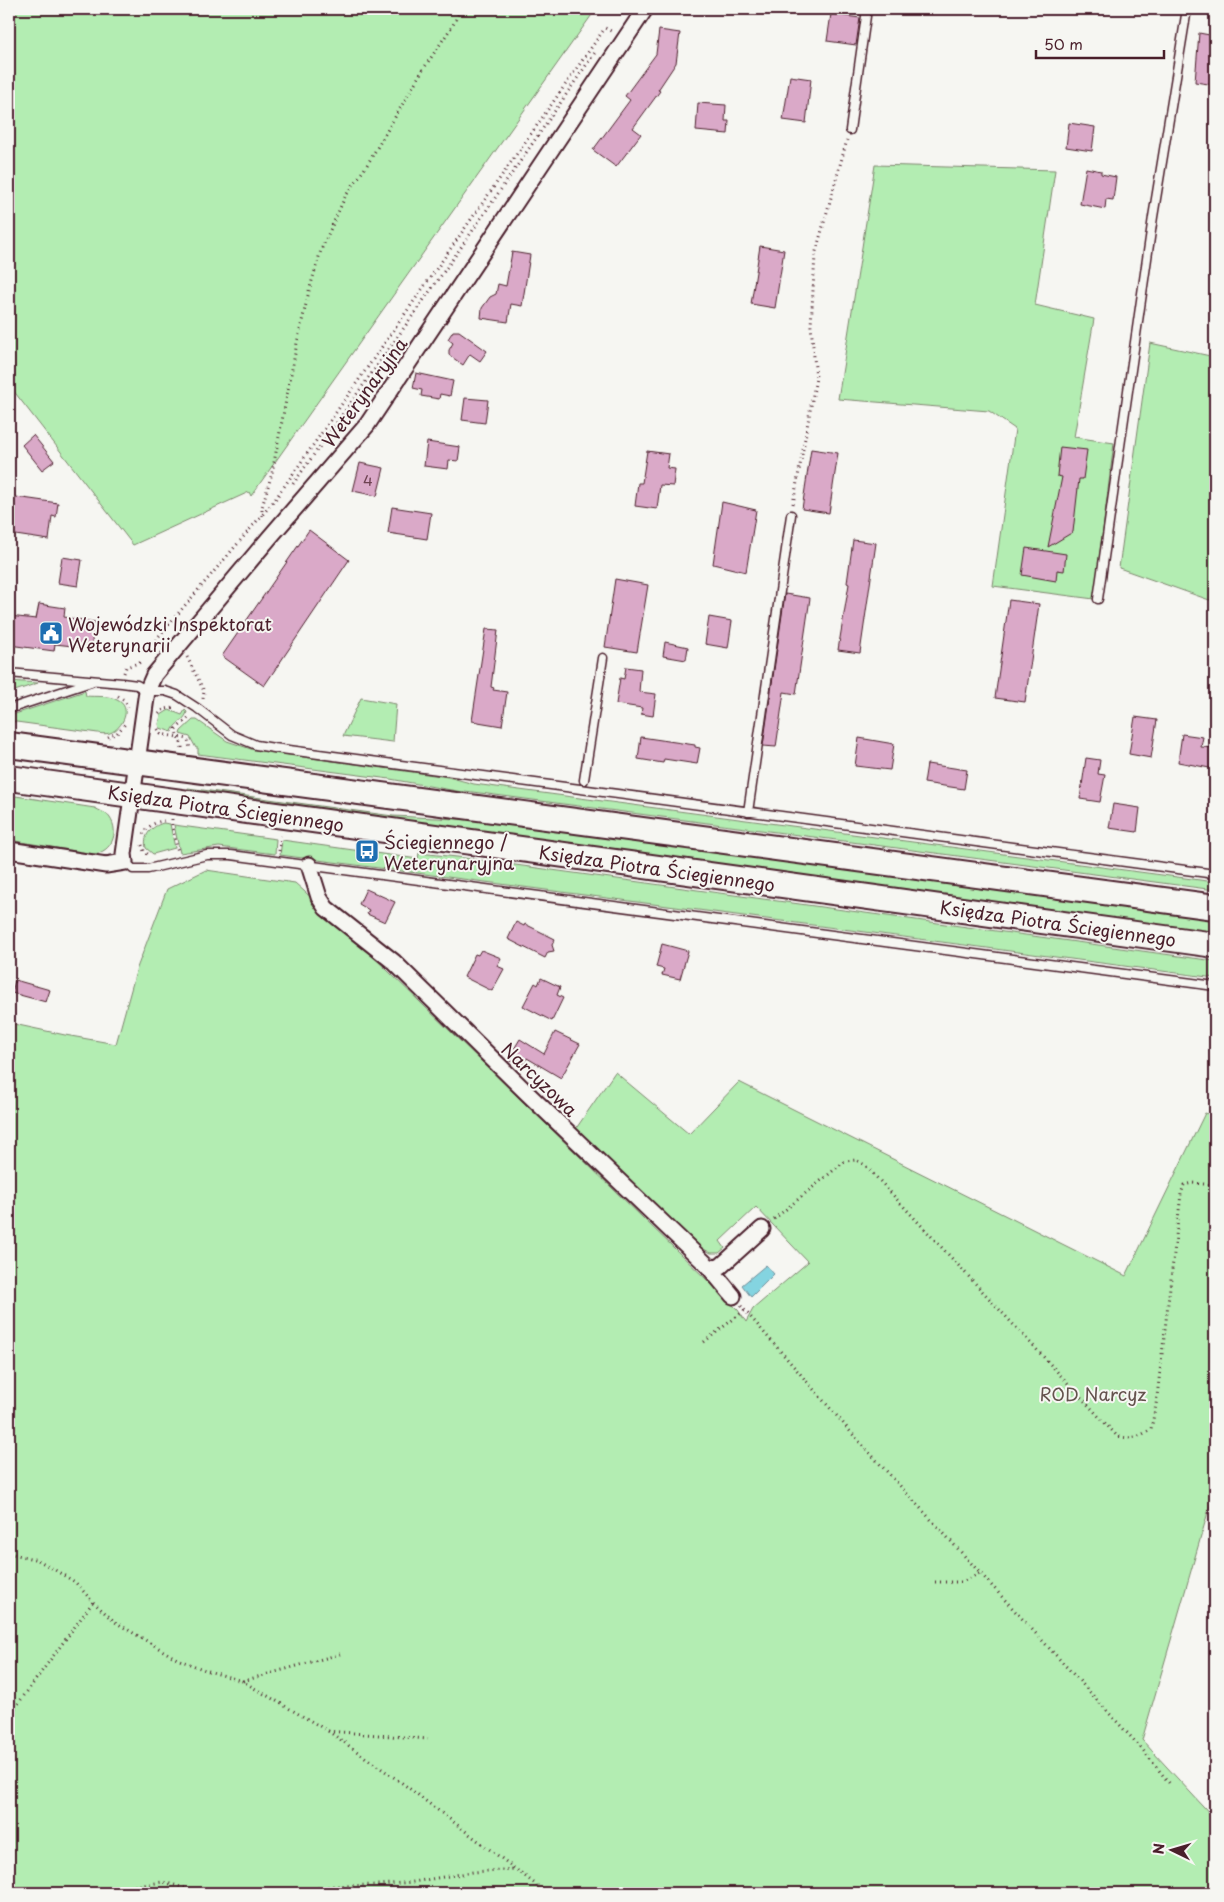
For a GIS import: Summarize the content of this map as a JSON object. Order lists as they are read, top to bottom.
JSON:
{
  "streets": {
    "main road": ["Księdza Piotra Ściegiennego"],
    "street": ["Weterynaryjna", "Narcyzowa"]
  },
  "crossings": [
    ["Weterynaryjna", "Księdza Piotra Ściegiennego"]
  ],
  "parks": ["ROD Narcyz"],
  "places": {
    "public building": ["Wojewódzki Inspektorat Weterynarii"],
    "bus stop": ["Ściegiennego / Weterynaryjna"]
  },
  "house_numbers": ["4"],
  "scale_bar": "50 m",
  "north": "left"
}
